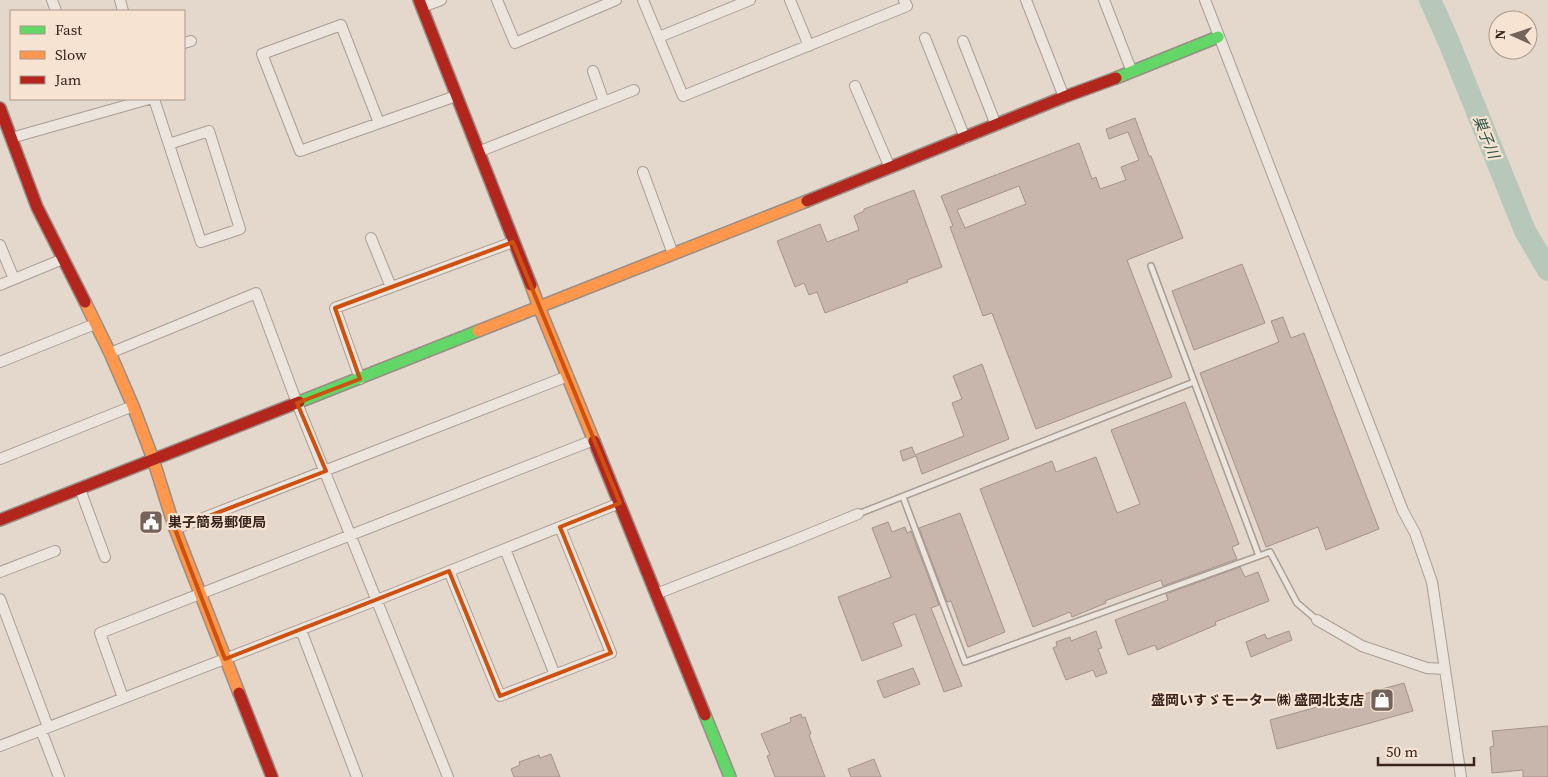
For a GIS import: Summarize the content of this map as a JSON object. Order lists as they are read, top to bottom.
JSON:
{
  "water": ["巣子川"],
  "places": {
    "public building": ["巣子簡易郵便局"],
    "shop": ["盛岡いすゞモーター㈱ 盛岡北支店"]
  },
  "legend": ["Fast", "Slow", "Jam"],
  "scale_bar": "50 m",
  "north": "left"
}
